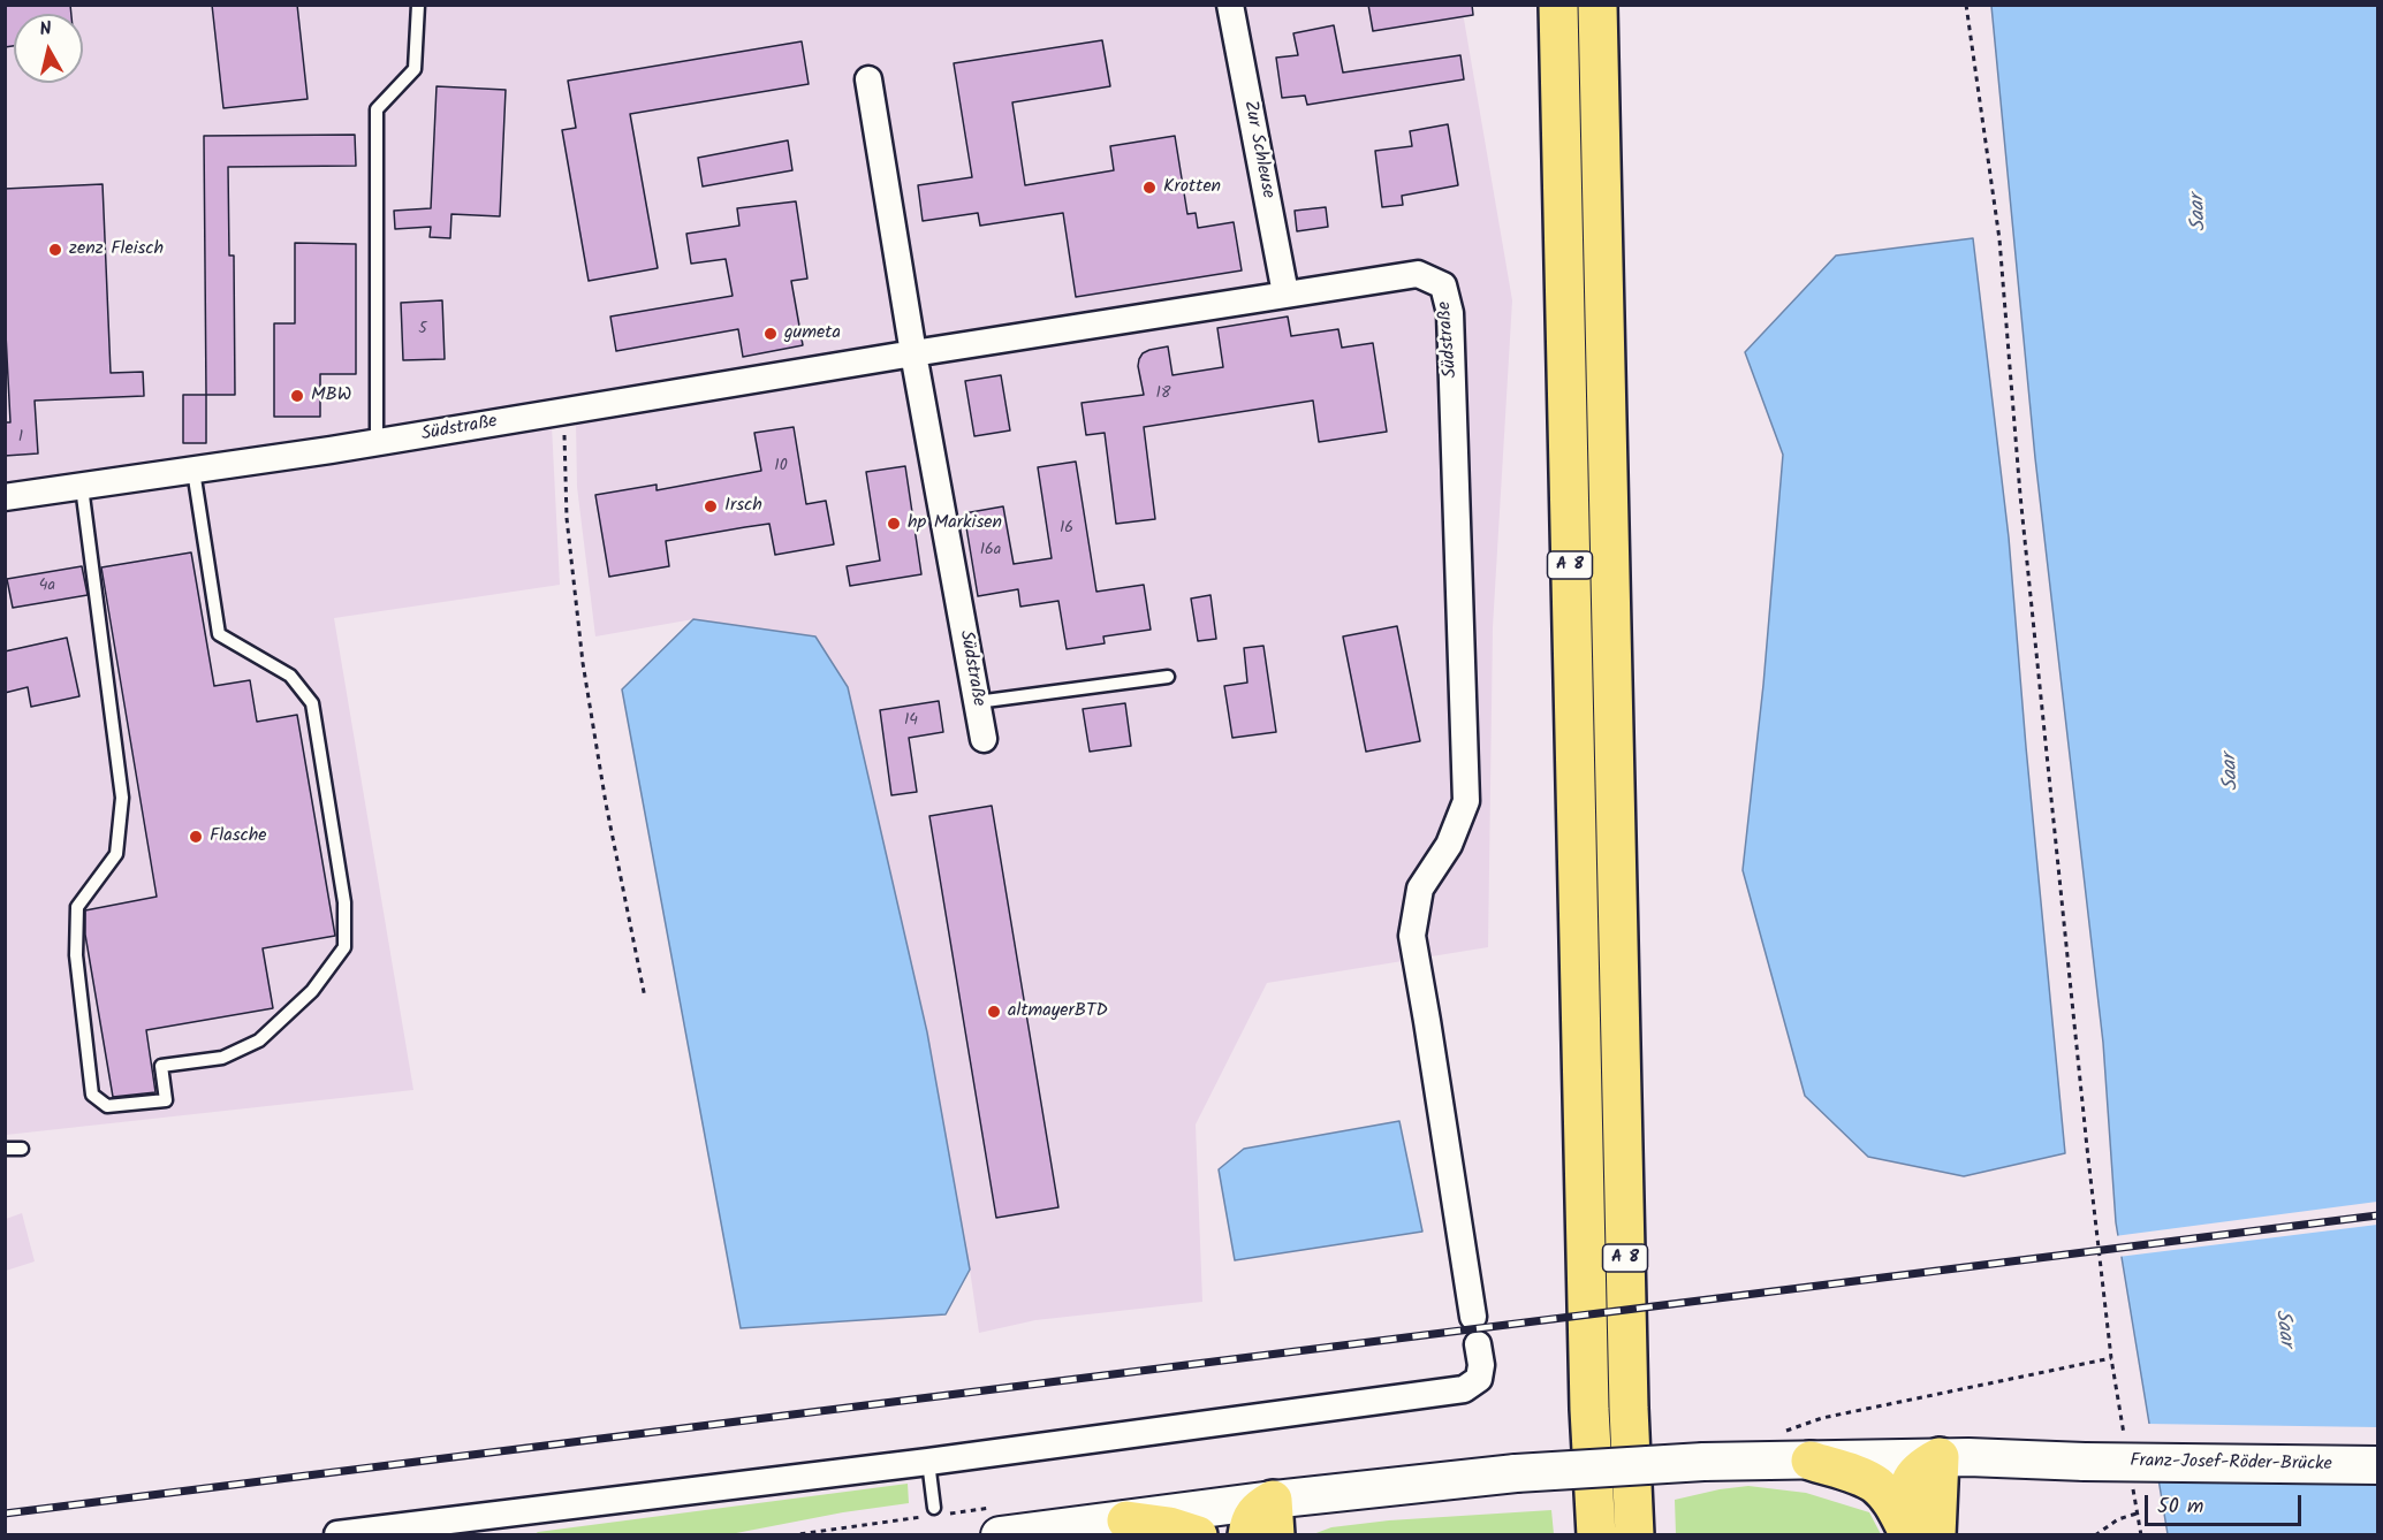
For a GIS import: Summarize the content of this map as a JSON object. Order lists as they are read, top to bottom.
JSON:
{
  "streets": {
    "highway": ["A 8"],
    "main road": ["Franz-Josef-Röder-Brücke"],
    "street": ["Zur Schleuse", "Südstraße"]
  },
  "crossings": [
    ["Zur Schleuse", "Südstraße"]
  ],
  "water": ["Saar"],
  "places": [
    "Krotten",
    "zenz Fleisch",
    "gumeta",
    "MBW",
    "Irsch",
    "hp Markisen",
    "Flasche",
    "altmayerBTD"
  ],
  "house_numbers": [
    "5",
    "18",
    "1",
    "10",
    "16",
    "16a",
    "4a",
    "14"
  ],
  "scale_bar": "50 m",
  "north": "top"
}
